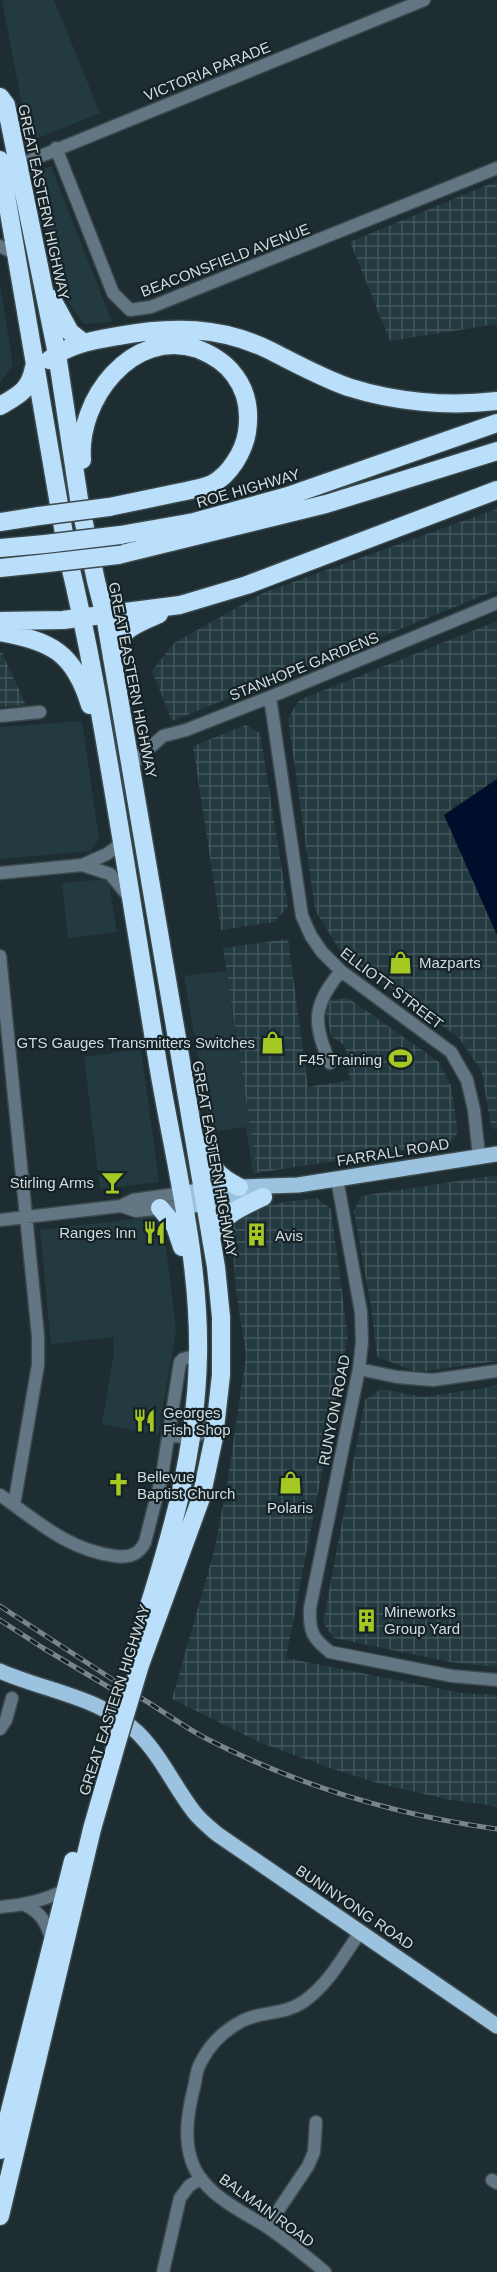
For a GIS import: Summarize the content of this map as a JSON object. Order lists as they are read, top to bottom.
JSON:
{
  "streets": {
    "highway": ["GREAT EASTERN HIGHWAY", "ROE HIGHWAY"],
    "main road": ["FARRALL ROAD", "BUNINYONG ROAD"],
    "street": [
      "VICTORIA PARADE",
      "BEACONSFIELD AVENUE",
      "STANHOPE GARDENS",
      "ELLIOTT STREET",
      "RUNYON ROAD",
      "BALMAIN ROAD"
    ]
  },
  "crossings": [
    ["VICTORIA PARADE", "GREAT EASTERN HIGHWAY"],
    ["VICTORIA PARADE", "BEACONSFIELD AVENUE"],
    ["GREAT EASTERN HIGHWAY", "STANHOPE GARDENS"],
    ["GREAT EASTERN HIGHWAY", "FARRALL ROAD"],
    ["STANHOPE GARDENS", "ELLIOTT STREET"],
    ["ELLIOTT STREET", "FARRALL ROAD"],
    ["FARRALL ROAD", "RUNYON ROAD"],
    ["BUNINYONG ROAD", "BALMAIN ROAD"]
  ],
  "places": {
    "shop": ["Mazparts", "GTS Gauges Transmitters Switches", "Polaris"],
    "sports": ["F45 Training"],
    "bar": ["Stirling Arms"],
    "restaurant": ["Ranges Inn", "Georges Fish Shop"],
    "building": ["Avis", "Mineworks Group Yard"],
    "church": ["Bellevue Baptist Church"]
  }
}
